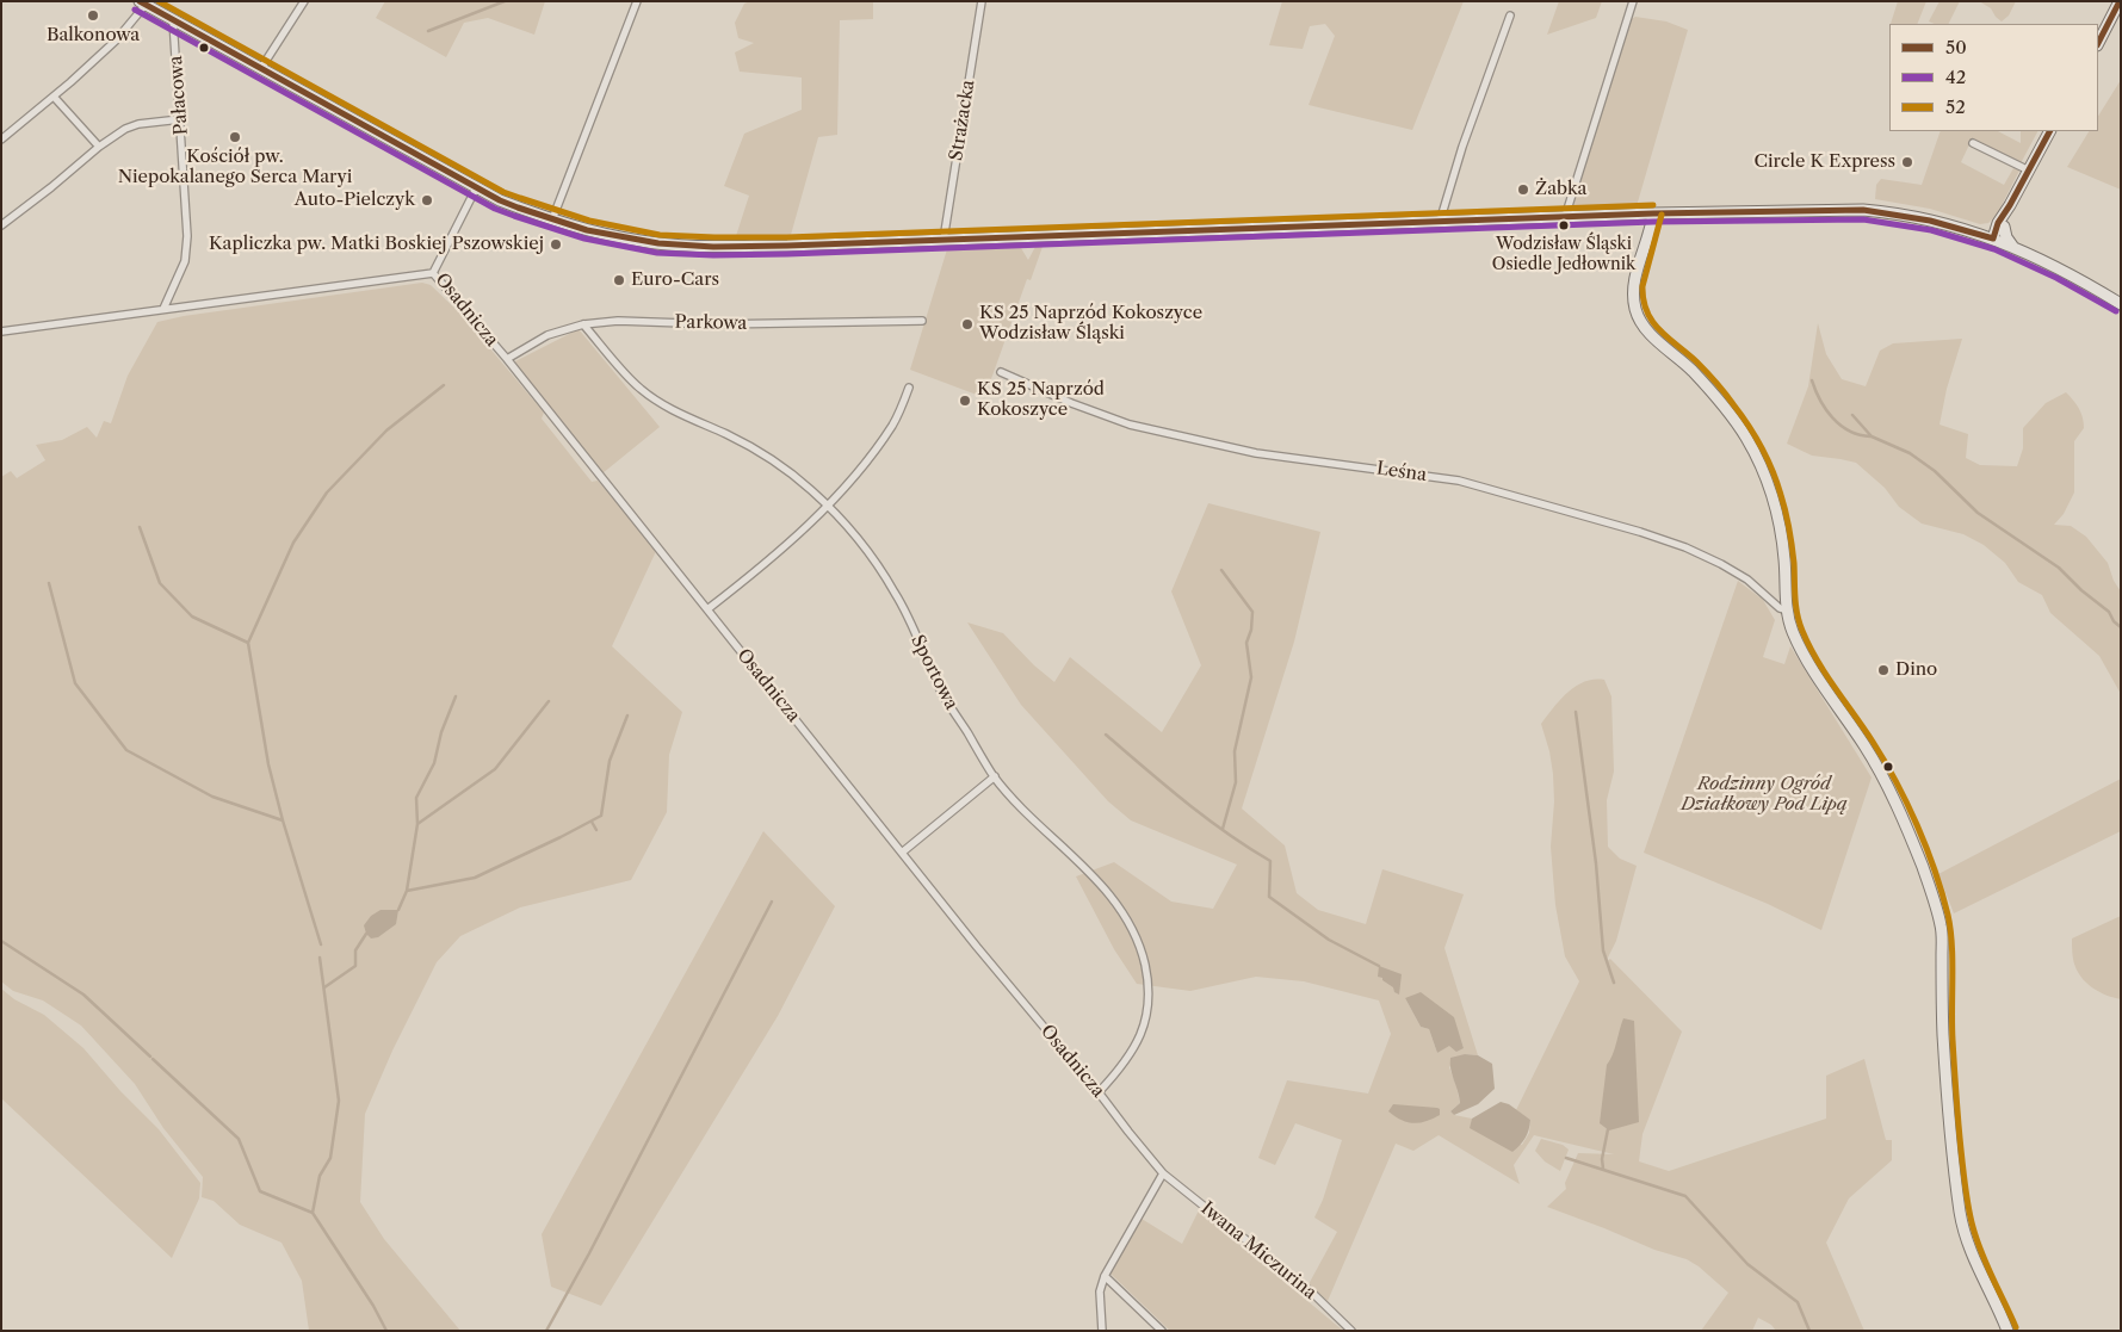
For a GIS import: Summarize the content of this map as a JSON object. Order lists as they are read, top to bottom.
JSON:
{
  "streets": {
    "street": [
      "Pałacowa",
      "Strażacka",
      "Osadnicza",
      "Parkowa",
      "Leśna",
      "Sportowa",
      "Iwana Miczurina"
    ]
  },
  "crossings": [
    ["Osadnicza", "Parkowa"],
    ["Osadnicza", "Sportowa"],
    ["Osadnicza", "Iwana Miczurina"],
    ["Parkowa", "Sportowa"]
  ],
  "parks": ["Rodzinny Ogród Działkowy Pod Lipą"],
  "places": [
    "Balkonowa",
    "Kościół pw. Niepokalanego Serca Maryi",
    "Circle K Express",
    "Żabka",
    "Auto-Pielczyk",
    "Wodzisław Śląski Osiedle Jedłownik",
    "Kapliczka pw. Matki Boskiej Pszowskiej",
    "Euro-Cars",
    "KS 25 Naprzód Kokoszyce Wodzisław Śląski",
    "KS 25 Naprzód Kokoszyce",
    "Dino"
  ],
  "lines": ["transit line 50", "transit line 52", "transit line 42"],
  "legend": ["50", "42", "52"]
}
